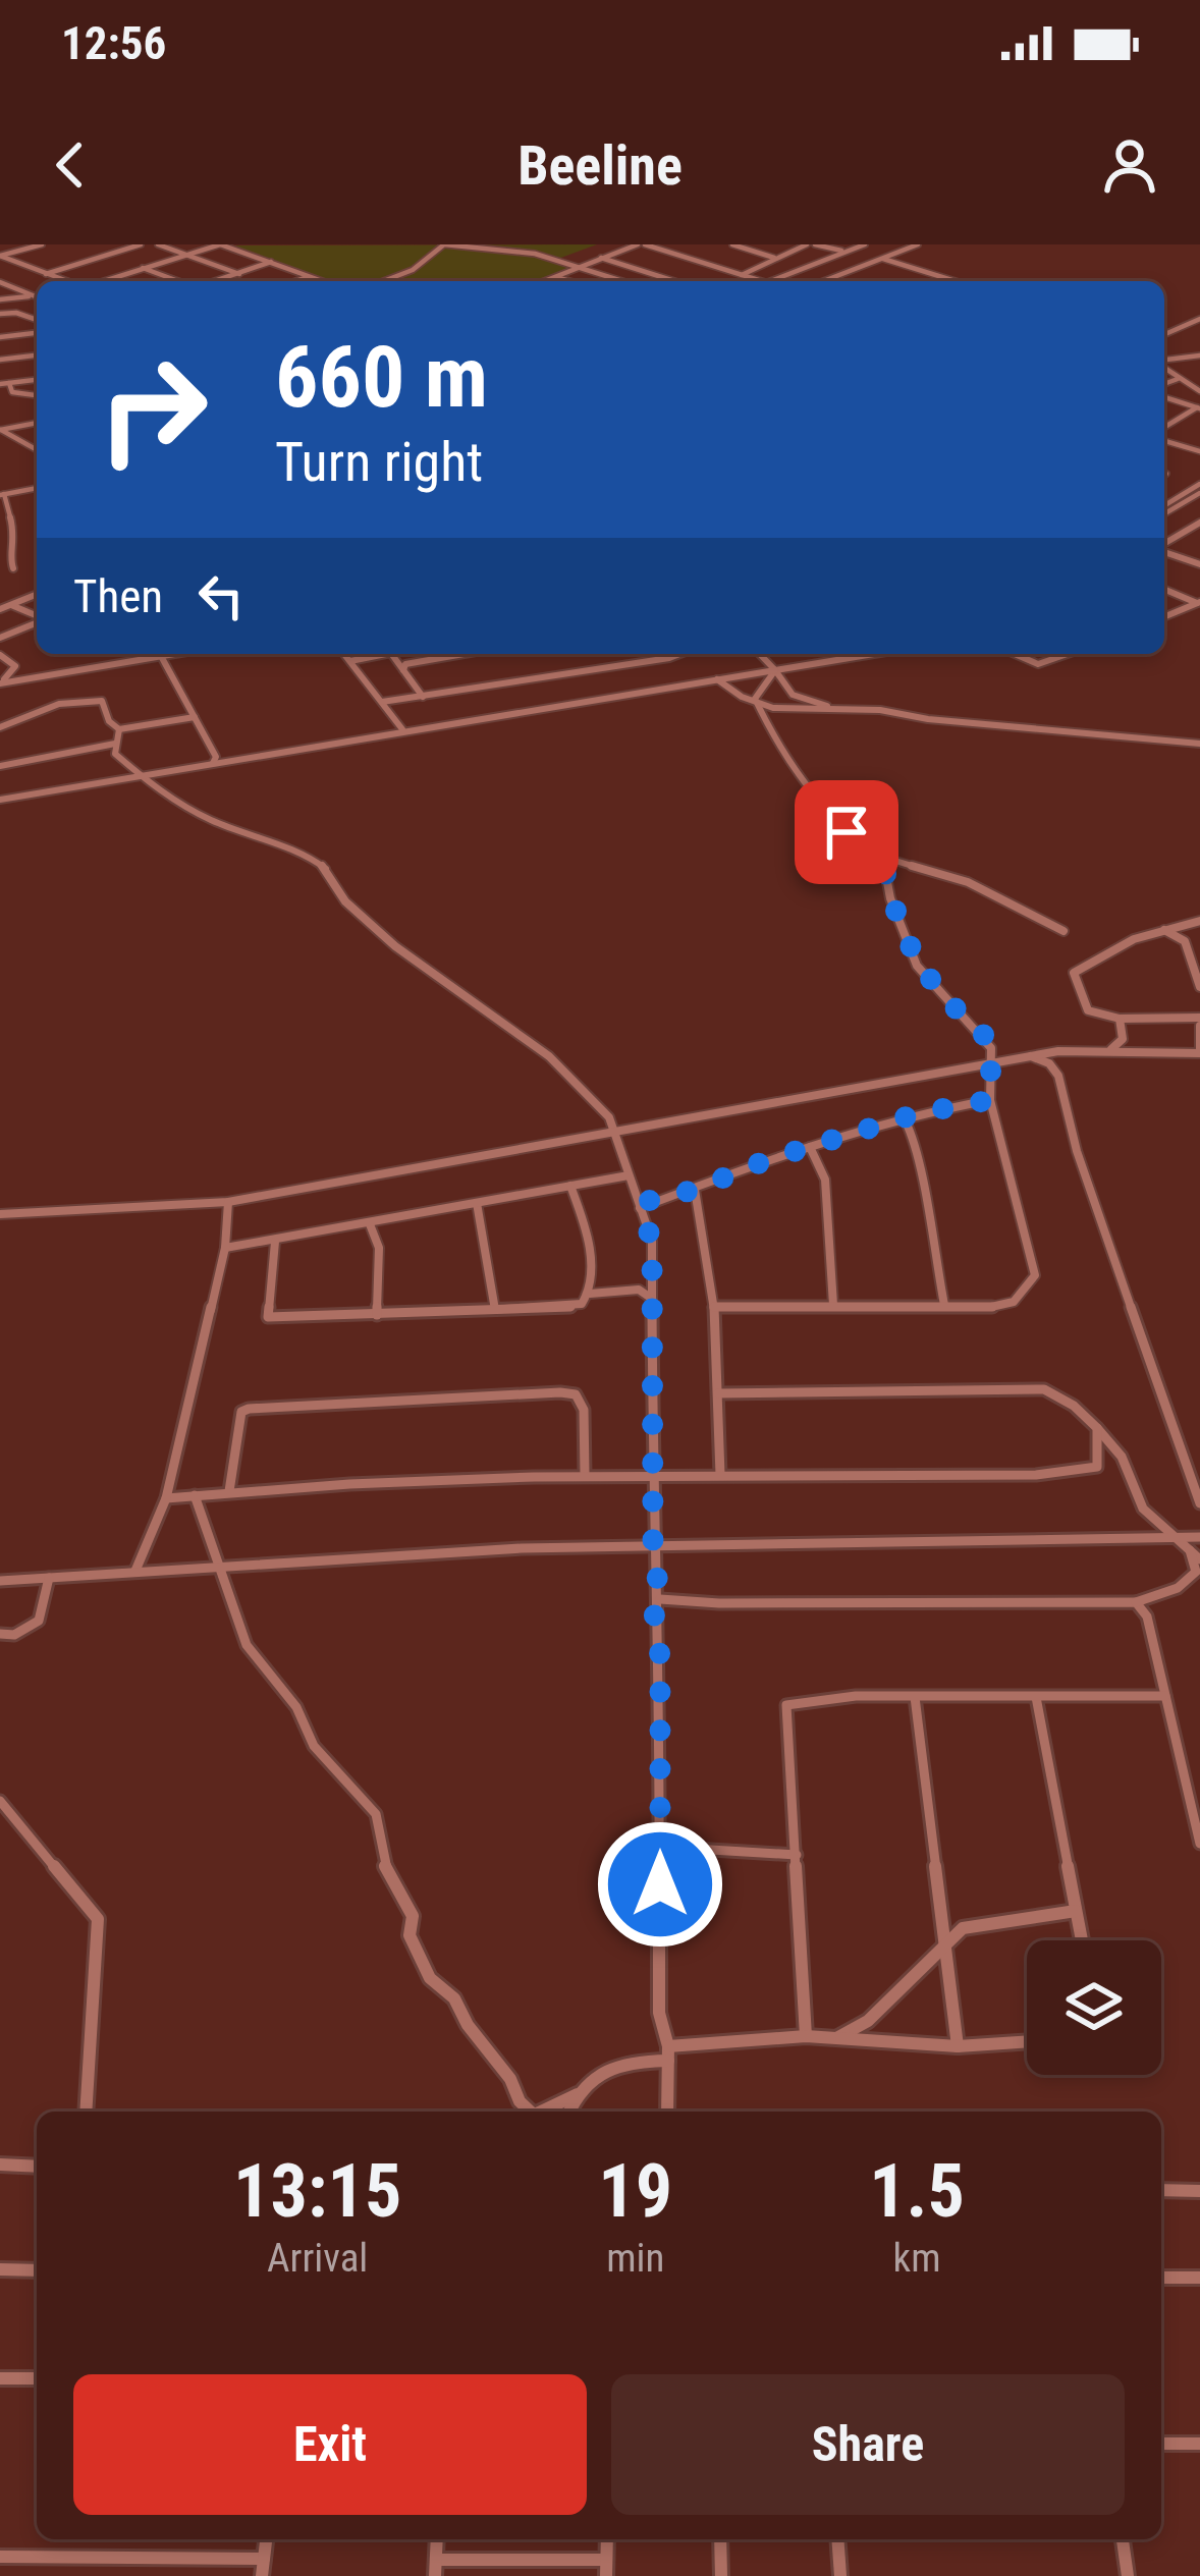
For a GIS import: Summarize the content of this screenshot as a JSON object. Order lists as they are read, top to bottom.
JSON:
{
  "page": {
    "status": "12:56",
    "header": "Beeline",
    "turn": ["660 m", "Turn right"],
    "then": "Then",
    "eta": [
      "13:15",
      "Arrival",
      "19",
      "min",
      "1.5",
      "km"
    ],
    "buttons": ["Exit", "Share"]
  }
}
